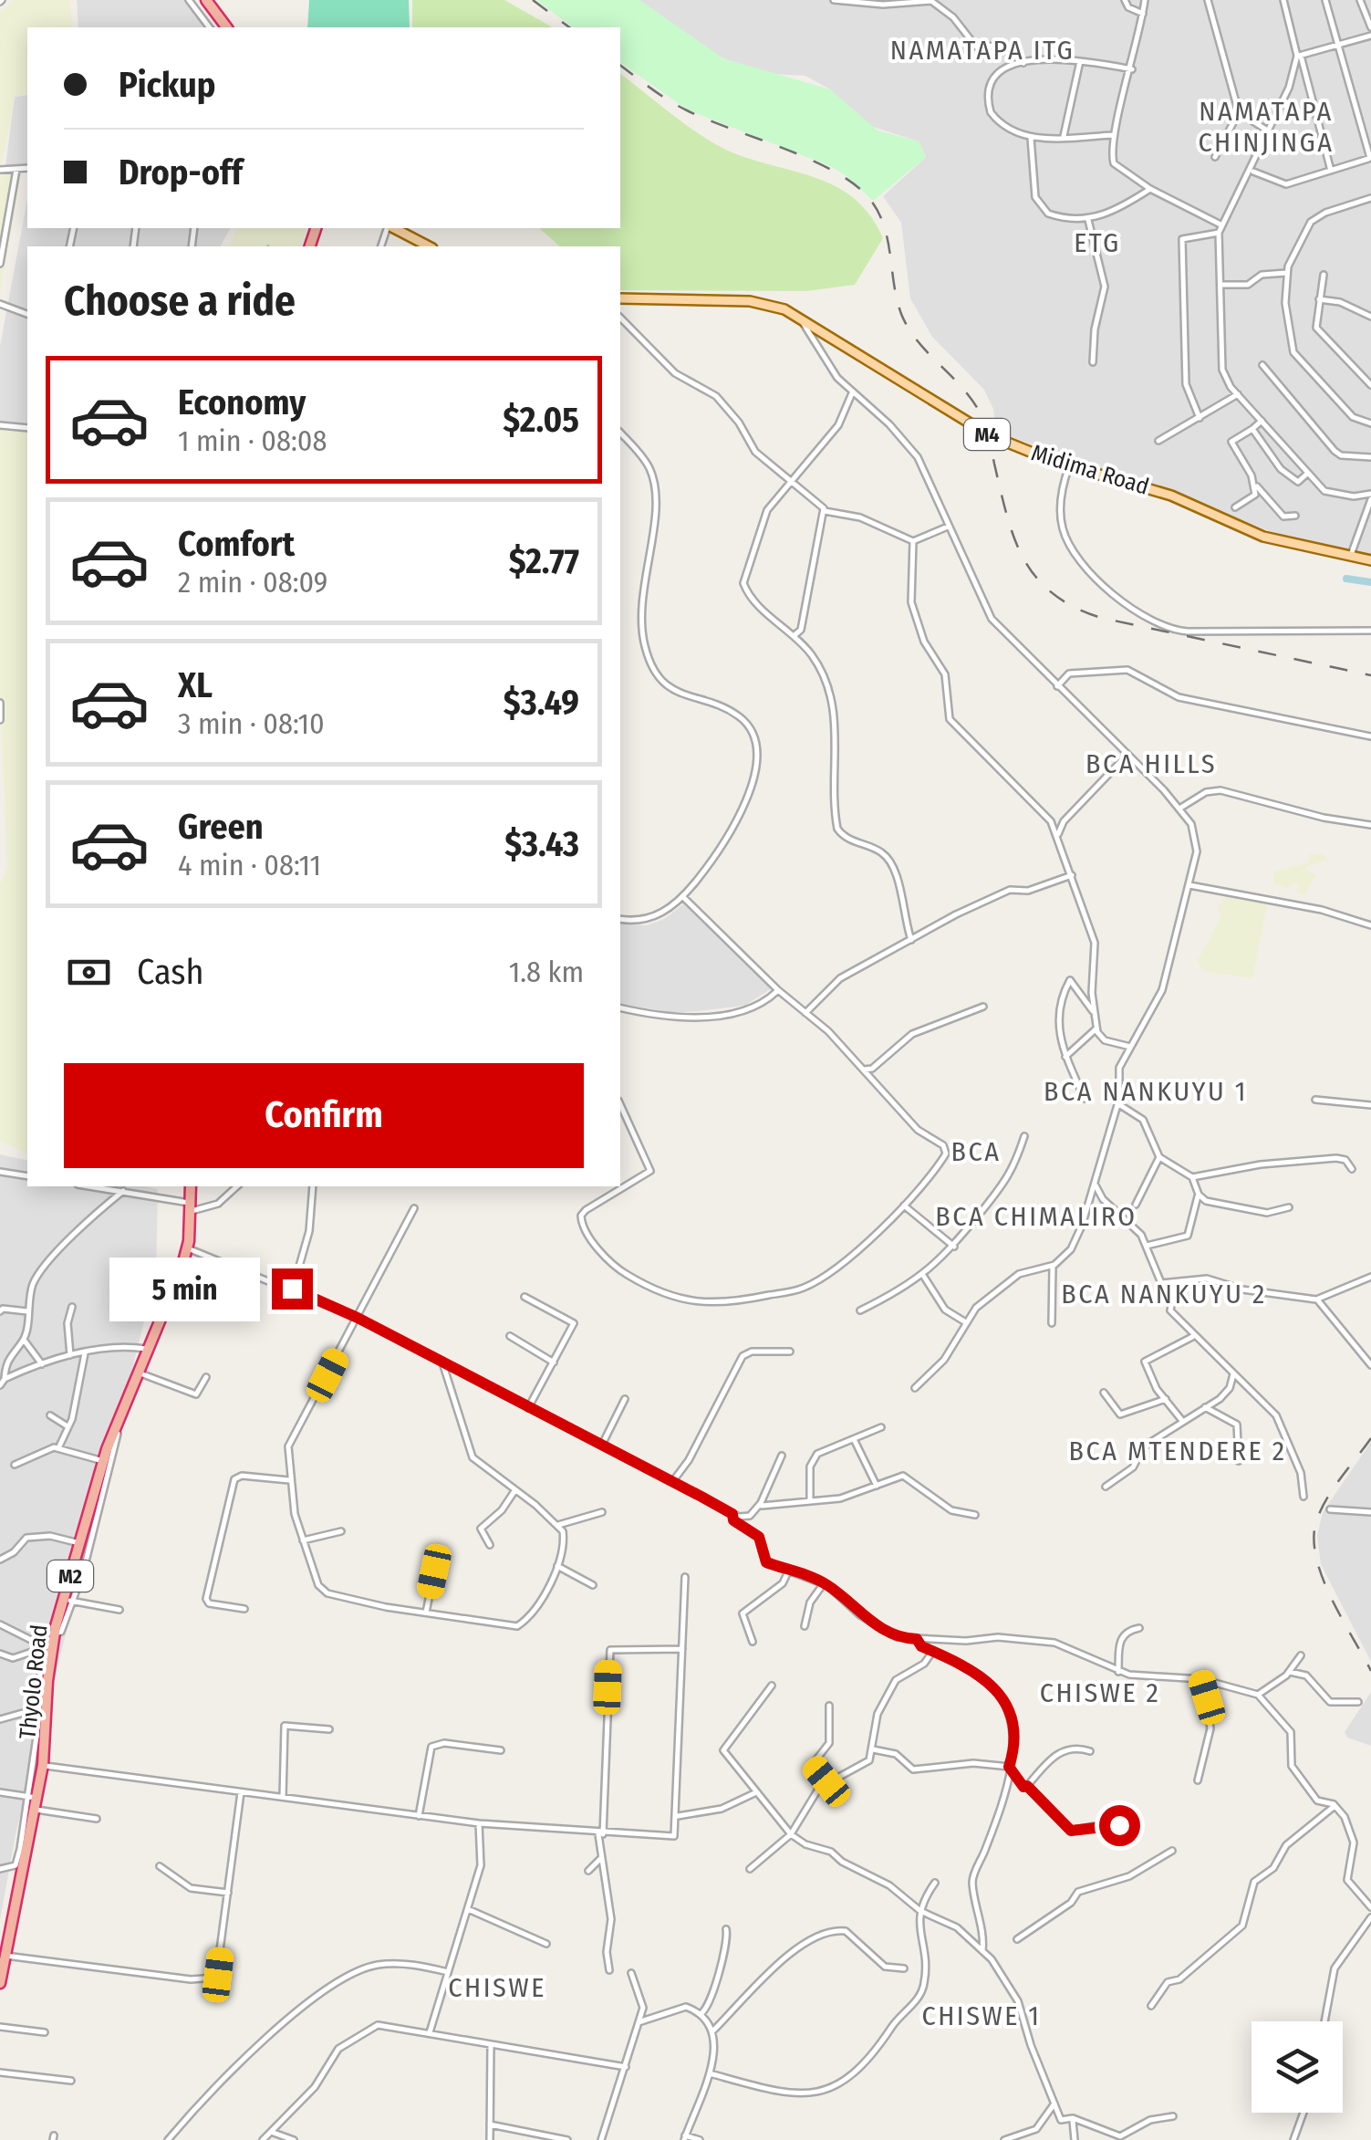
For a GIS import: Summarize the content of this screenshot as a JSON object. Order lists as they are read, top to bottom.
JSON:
{
  "streets": {
    "highway": ["M2", "Thyolo Road"],
    "main road": ["M4", "Midima Road"]
  },
  "districts": [
    "NAMATAPA ITG",
    "NAMATAPA CHINJINGA",
    "ETG",
    "BCA HILLS",
    "BCA NANKUYU 1",
    "BCA",
    "BCA CHIMALIRO",
    "BCA NANKUYU 2",
    "BCA MTENDERE 2",
    "CHISWE 2",
    "CHISWE",
    "CHISWE 1"
  ],
  "page": {
    "banner": ["Pickup", "Drop-off"],
    "heading": "Choose a ride",
    "list": [
      {
        "name": "Economy",
        "note": "1 min · 08:08",
        "value": "$2.05"
      },
      {
        "name": "Comfort",
        "note": "2 min · 08:09",
        "value": "$2.77"
      },
      {
        "name": "XL",
        "note": "3 min · 08:10",
        "value": "$3.49"
      },
      {
        "name": "Green",
        "note": "4 min · 08:11",
        "value": "$3.43"
      }
    ],
    "pay": ["Cash", "1.8 km"],
    "buttons": "Confirm",
    "bubble": "5 min"
  }
}
